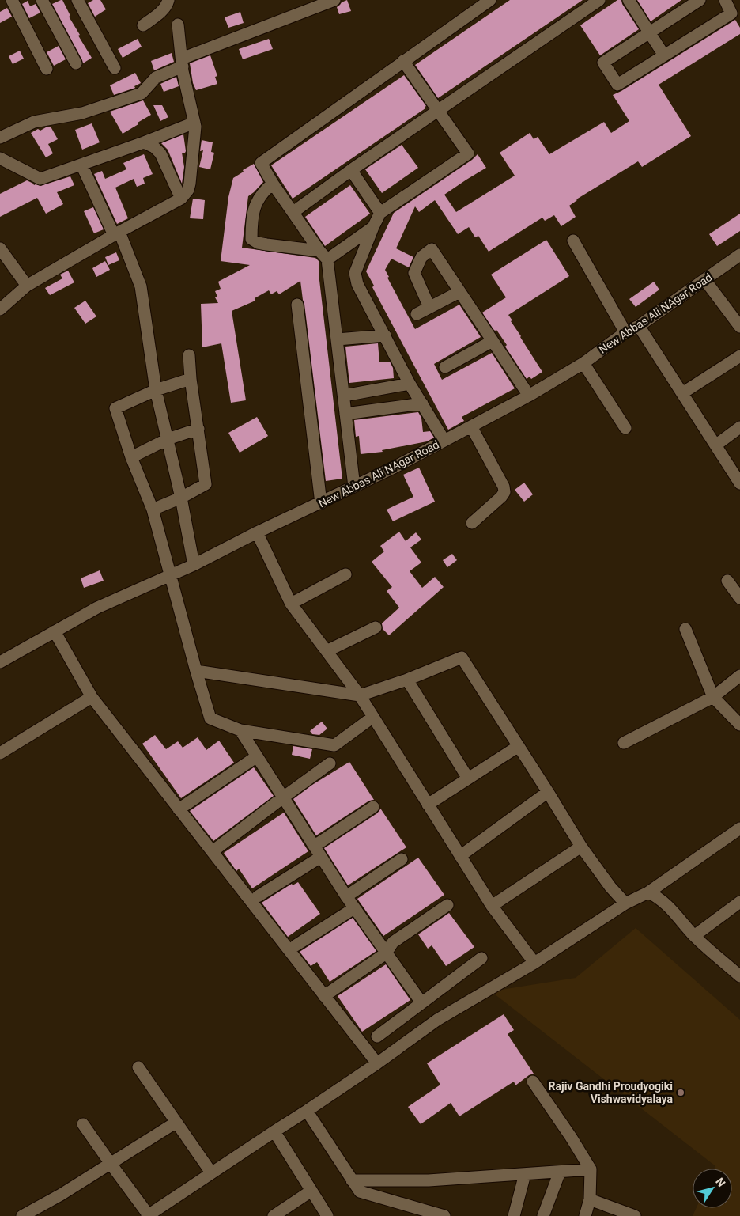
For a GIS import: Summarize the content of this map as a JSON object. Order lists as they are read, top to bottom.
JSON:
{
  "streets": {
    "street": ["New Abbas Ali NAgar Road"]
  },
  "places": ["Rajiv Gandhi Proudyogiki Vishwavidyalaya"],
  "north": "top right"
}
